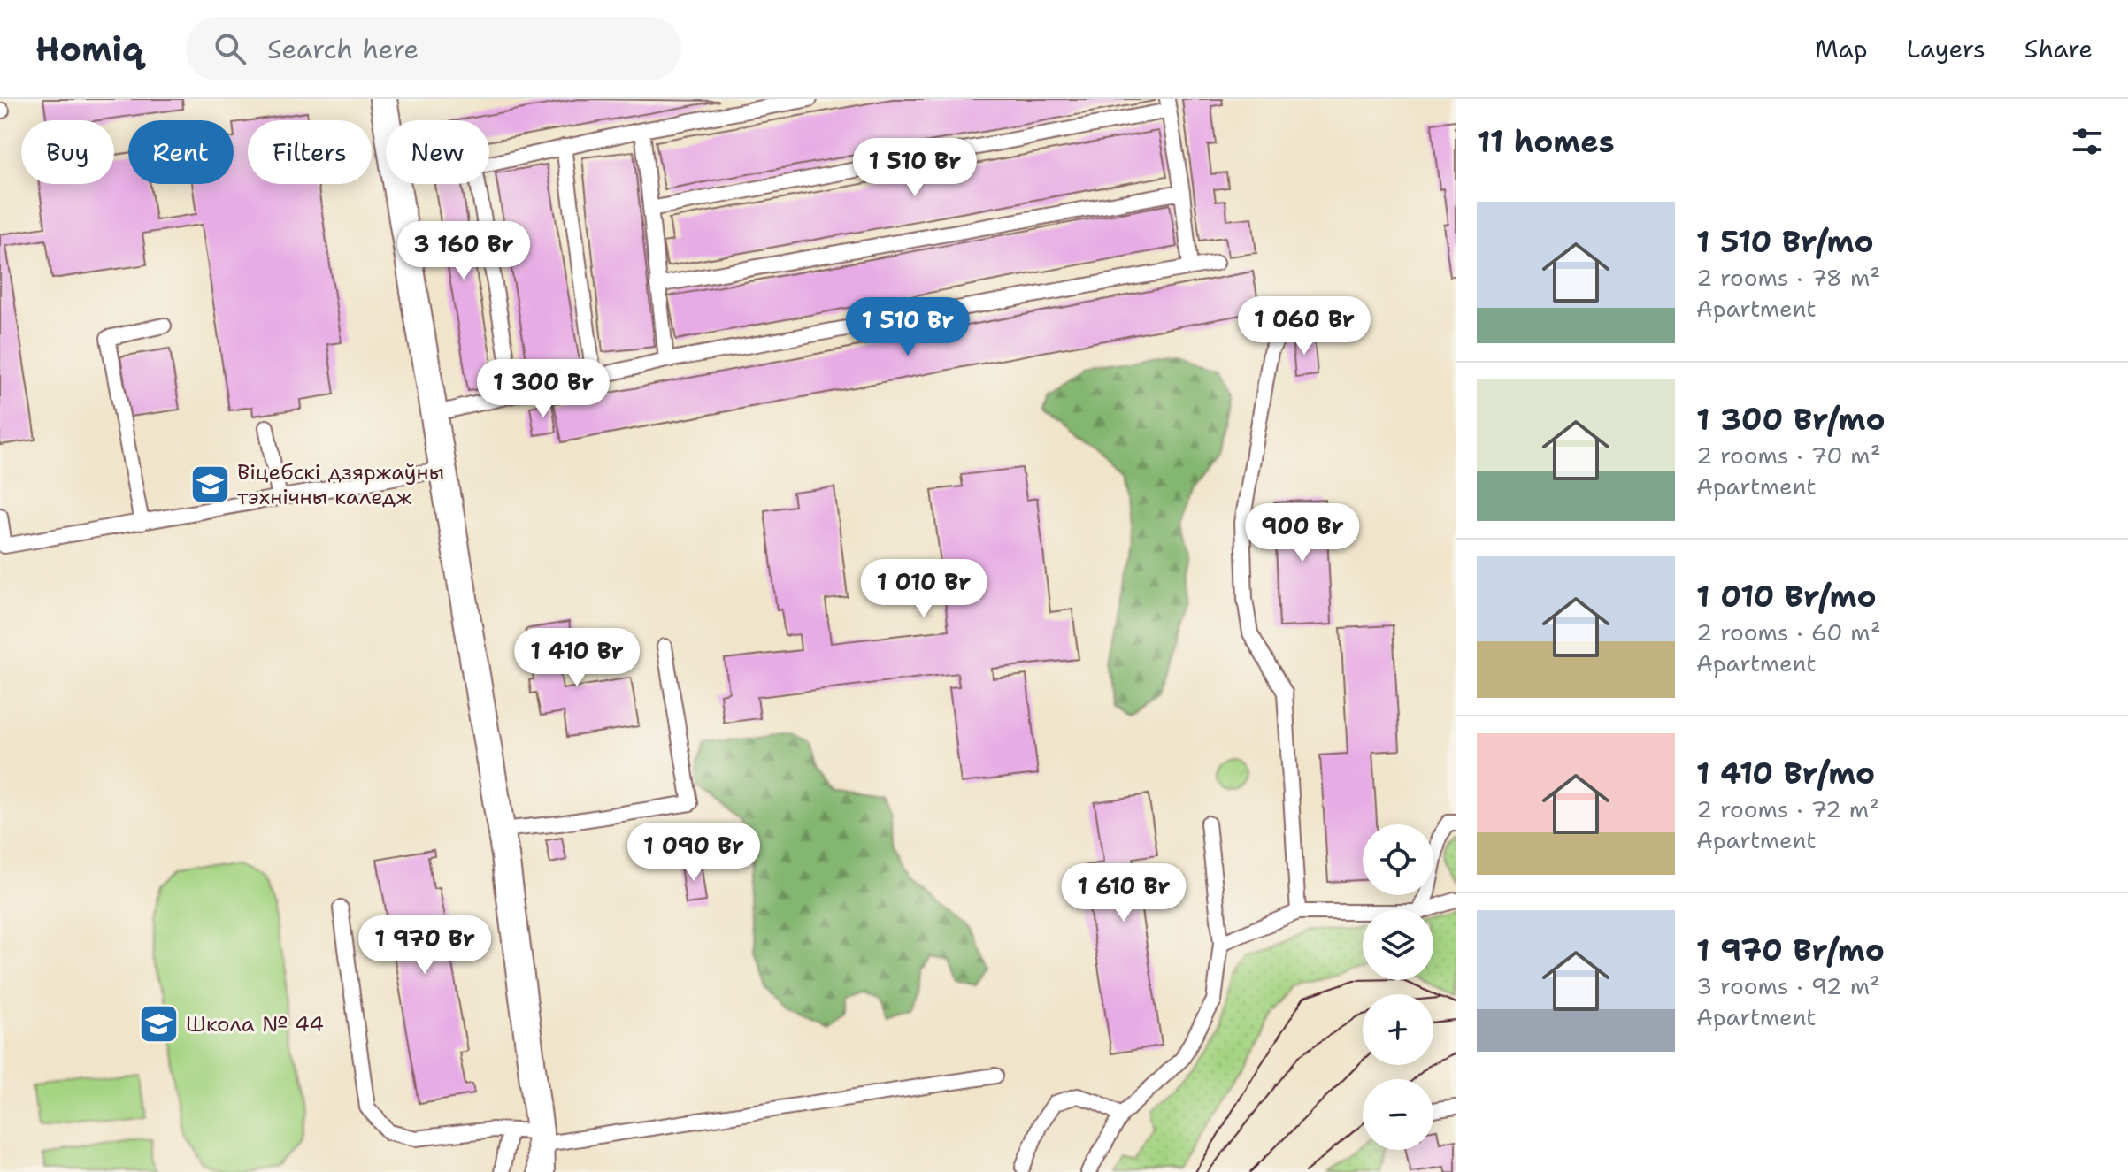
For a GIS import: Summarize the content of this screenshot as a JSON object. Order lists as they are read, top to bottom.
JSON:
{
  "places": {
    "school or university": ["Віцебскі дзяржаўны тэхнічны каледж", "Школа № 44"]
  },
  "page": {
    "header": "Homiq",
    "search": "Search here",
    "nav": ["Map", "Layers", "Share"],
    "heading": "11 homes",
    "chip": [
      "Buy",
      "Rent",
      "Filters",
      "New"
    ],
    "price": [
      "1 510 Br",
      "3 160 Br",
      "1 060 Br",
      "1 510 Br",
      "1 300 Br",
      "900 Br",
      "1 010 Br",
      "1 410 Br",
      "1 090 Br",
      "1 610 Br",
      "1 970 Br"
    ],
    "list": [
      {
        "name": "1 510 Br/mo",
        "note": "2 rooms · 78 m² · Apartment"
      },
      {
        "name": "1 300 Br/mo",
        "note": "2 rooms · 70 m² · Apartment"
      },
      {
        "name": "1 010 Br/mo",
        "note": "2 rooms · 60 m² · Apartment"
      },
      {
        "name": "1 410 Br/mo",
        "note": "2 rooms · 72 m² · Apartment"
      },
      {
        "name": "1 970 Br/mo",
        "note": "3 rooms · 92 m² · Apartment"
      }
    ],
    "map_buttons": ["+", "−"]
  }
}
